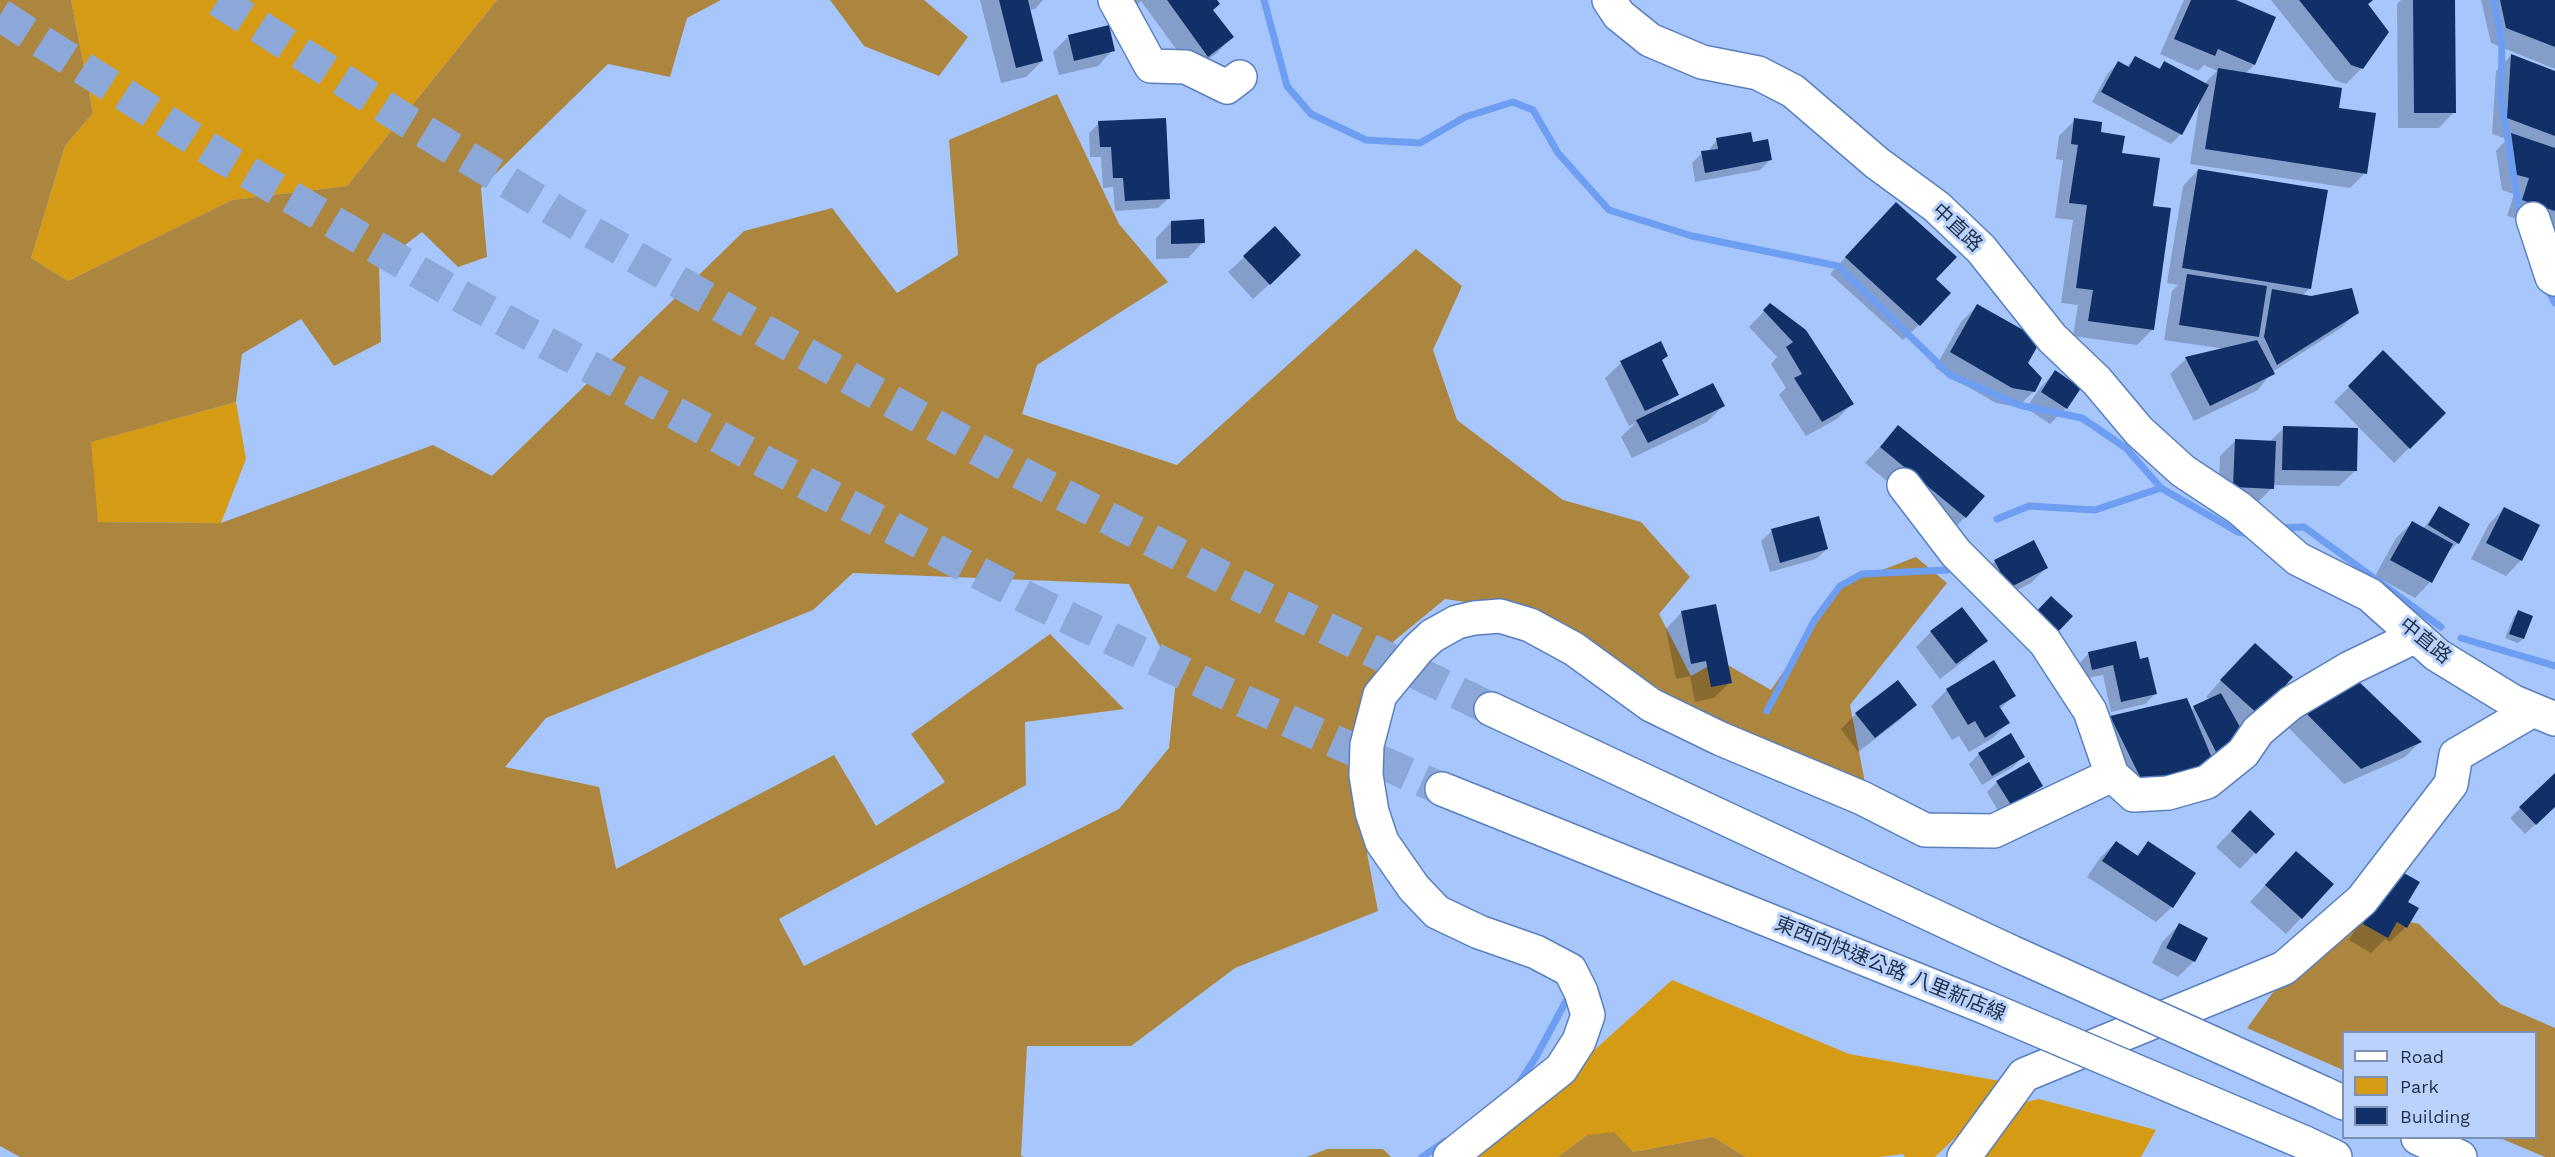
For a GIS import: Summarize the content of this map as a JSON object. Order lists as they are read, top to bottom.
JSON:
{
  "streets": {
    "main road": ["中直路", "東西向快速公路 八里新店線"]
  },
  "legend": ["Road", "Park", "Building"]
}
